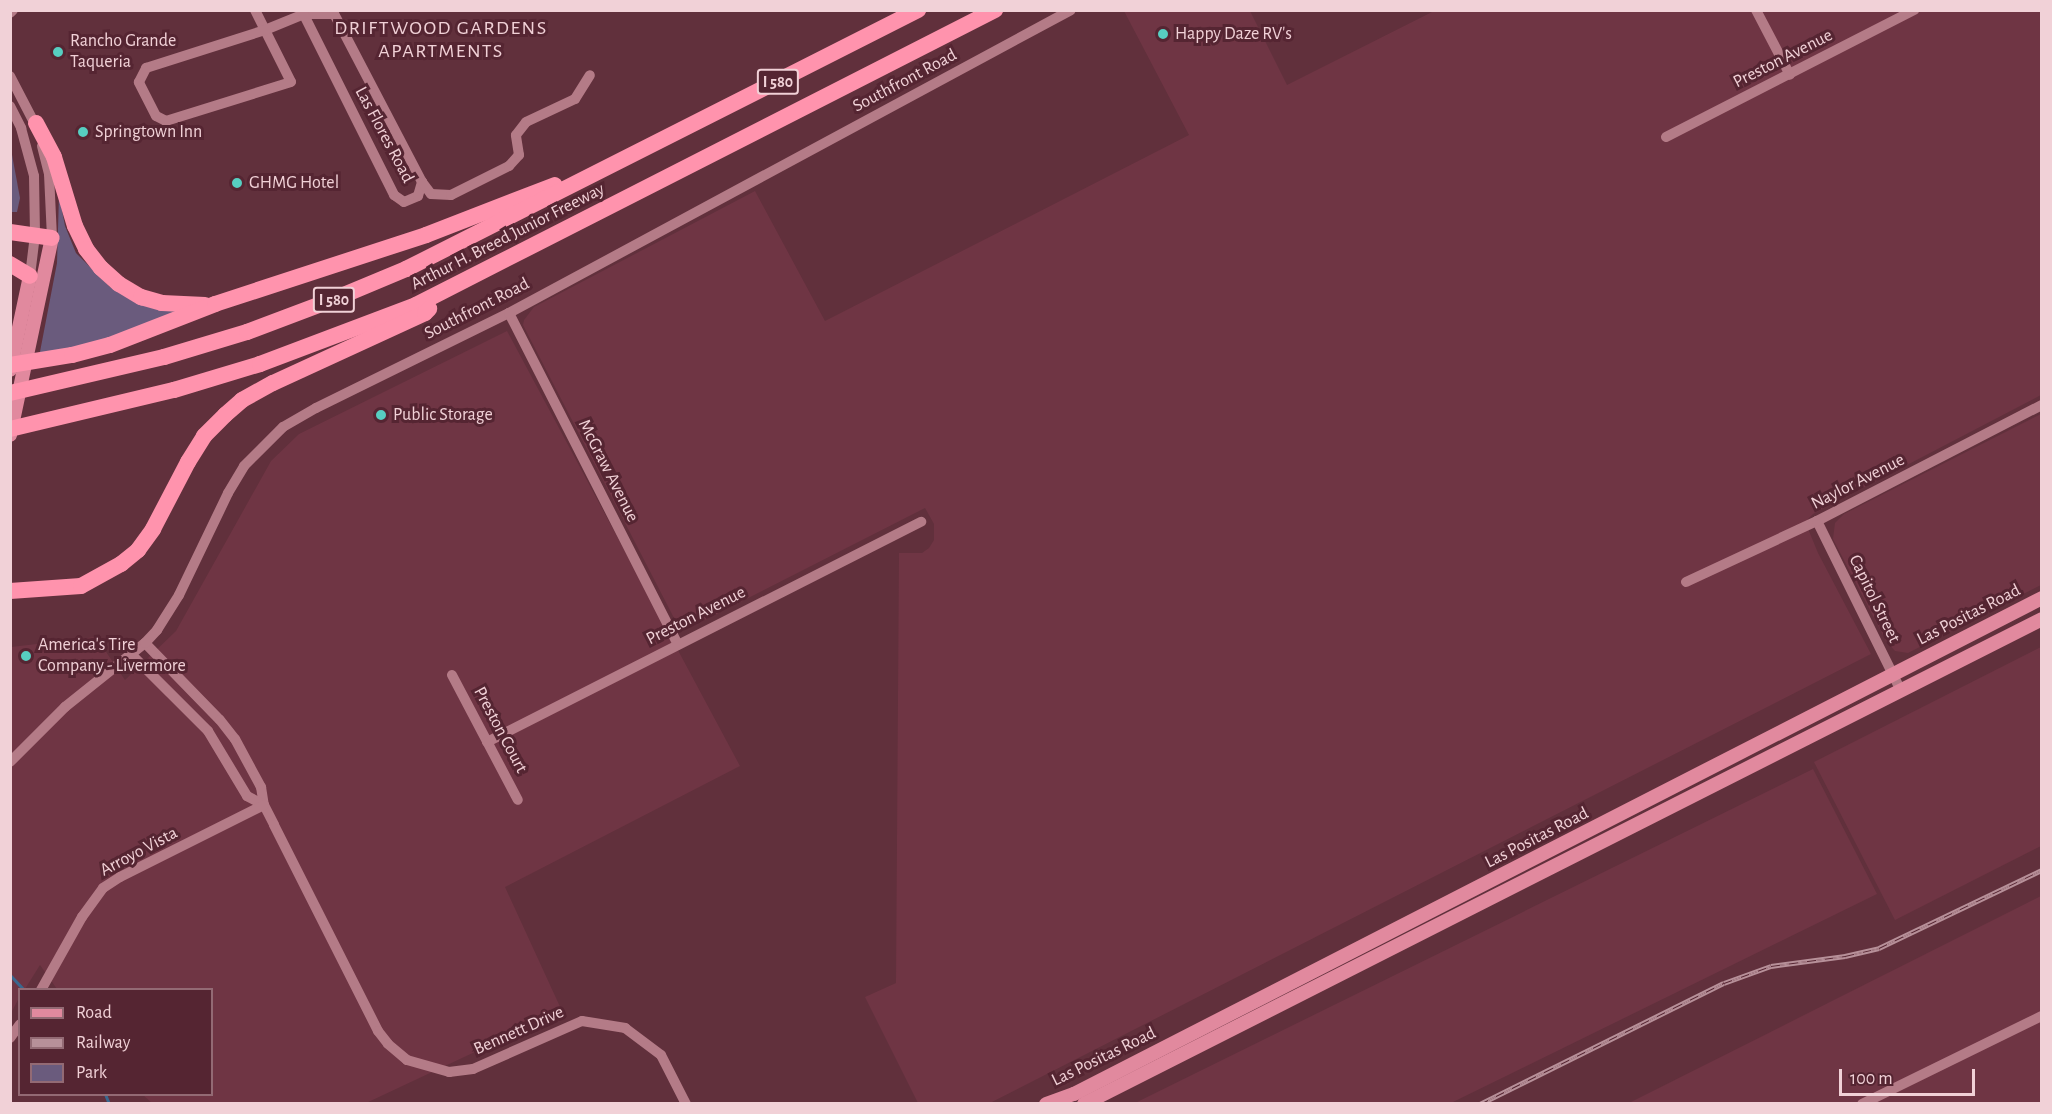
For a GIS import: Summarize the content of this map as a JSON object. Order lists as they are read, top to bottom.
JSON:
{
  "streets": {
    "highway": ["I 580", "Arthur H. Breed Junior Freeway"],
    "main road": ["Las Positas Road"],
    "street": [
      "Preston Avenue",
      "Southfront Road",
      "Las Flores Road",
      "McGraw Avenue",
      "Naylor Avenue",
      "Capitol Street",
      "Preston Court",
      "Arroyo Vista",
      "Bennett Drive"
    ]
  },
  "crossings": [
    ["Preston Avenue", "McGraw Avenue"],
    ["Preston Avenue", "Preston Court"],
    ["Southfront Road", "McGraw Avenue"],
    ["Southfront Road", "Bennett Drive"],
    ["Naylor Avenue", "Capitol Street"],
    ["Capitol Street", "Las Positas Road"],
    ["Arroyo Vista", "Bennett Drive"]
  ],
  "districts": ["DRIFTWOOD GARDENS APARTMENTS"],
  "places": [
    "Happy Daze RV's",
    "Rancho Grande Taqueria",
    "Springtown Inn",
    "GHMG Hotel",
    "Public Storage",
    "America's Tire Company - Livermore"
  ],
  "legend": ["Road", "Railway", "Park"],
  "scale_bar": "100 m"
}
